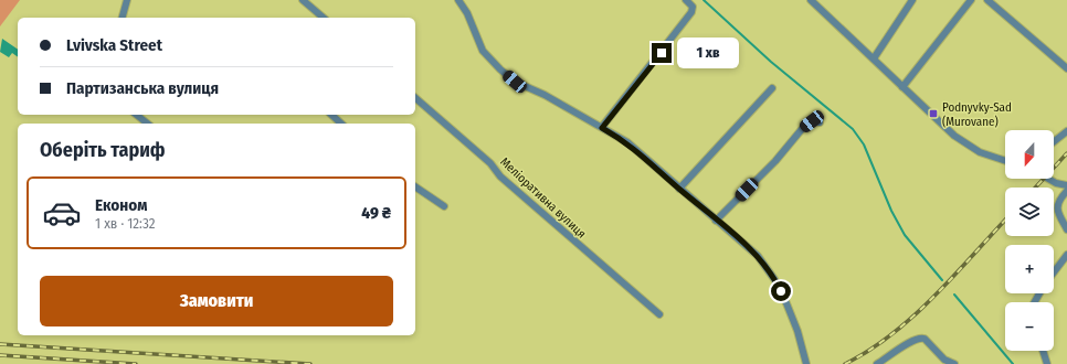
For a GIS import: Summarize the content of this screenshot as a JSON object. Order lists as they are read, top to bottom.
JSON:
{
  "streets": {
    "street": ["Меліоративна вулиця"]
  },
  "places": {
    "transit": ["Podnyvky-Sad (Murovane)"]
  },
  "north": "bottom",
  "page": {
    "banner": ["Lvivska Street", "Партизанська вулиця"],
    "bubble": "1 хв",
    "heading": "Оберіть тариф",
    "map_buttons": ["+", "−"],
    "list": [
      {
        "name": "Економ",
        "note": "1 хв · 12:32",
        "value": "49 ₴"
      }
    ],
    "buttons": "Замовити"
  }
}
